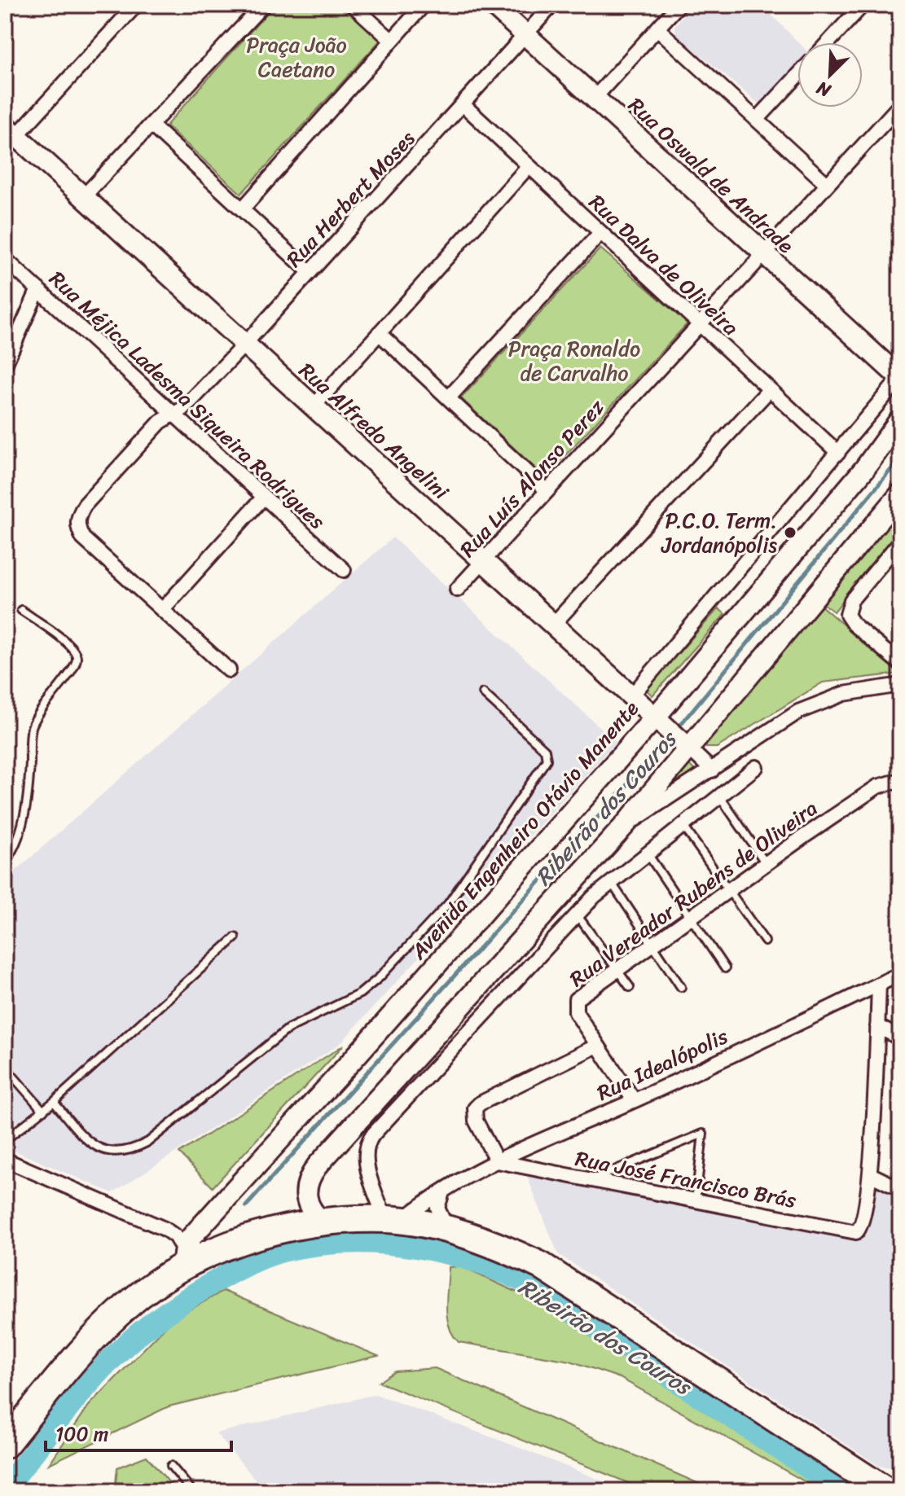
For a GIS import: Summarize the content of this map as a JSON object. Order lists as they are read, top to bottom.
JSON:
{
  "streets": {
    "main road": ["Rua Oswald de Andrade", "Rua Alfredo Angelini", "Avenida Engenheiro Otávio Manente"],
    "street": [
      "Rua Herbert Moses",
      "Rua Dalva de Oliveira",
      "Rua Méjica Ladesma Siqueira Rodrigues",
      "Rua Luís Alonso Perez",
      "Rua Vereador Rubens de Oliveira",
      "Rua Idealópolis",
      "Rua José Francisco Brás"
    ]
  },
  "crossings": [
    ["Rua Oswald de Andrade", "Rua Herbert Moses"],
    ["Rua Oswald de Andrade", "Rua Luís Alonso Perez"],
    ["Rua Herbert Moses", "Rua Dalva de Oliveira"],
    ["Rua Herbert Moses", "Rua Méjica Ladesma Siqueira Rodrigues"],
    ["Rua Herbert Moses", "Rua Alfredo Angelini"],
    ["Rua Dalva de Oliveira", "Rua Luís Alonso Perez"],
    ["Rua Alfredo Angelini", "Rua Luís Alonso Perez"],
    ["Rua Alfredo Angelini", "Avenida Engenheiro Otávio Manente"],
    ["Rua Vereador Rubens de Oliveira", "Rua Idealópolis"],
    ["Rua Idealópolis", "Rua José Francisco Brás"]
  ],
  "water": ["Ribeirão dos Couros"],
  "parks": ["Praça João Caetano", "Praça Ronaldo de Carvalho"],
  "places": ["P.C.O. Term. Jordanópolis"],
  "scale_bar": "100 m",
  "north": "bottom left"
}
